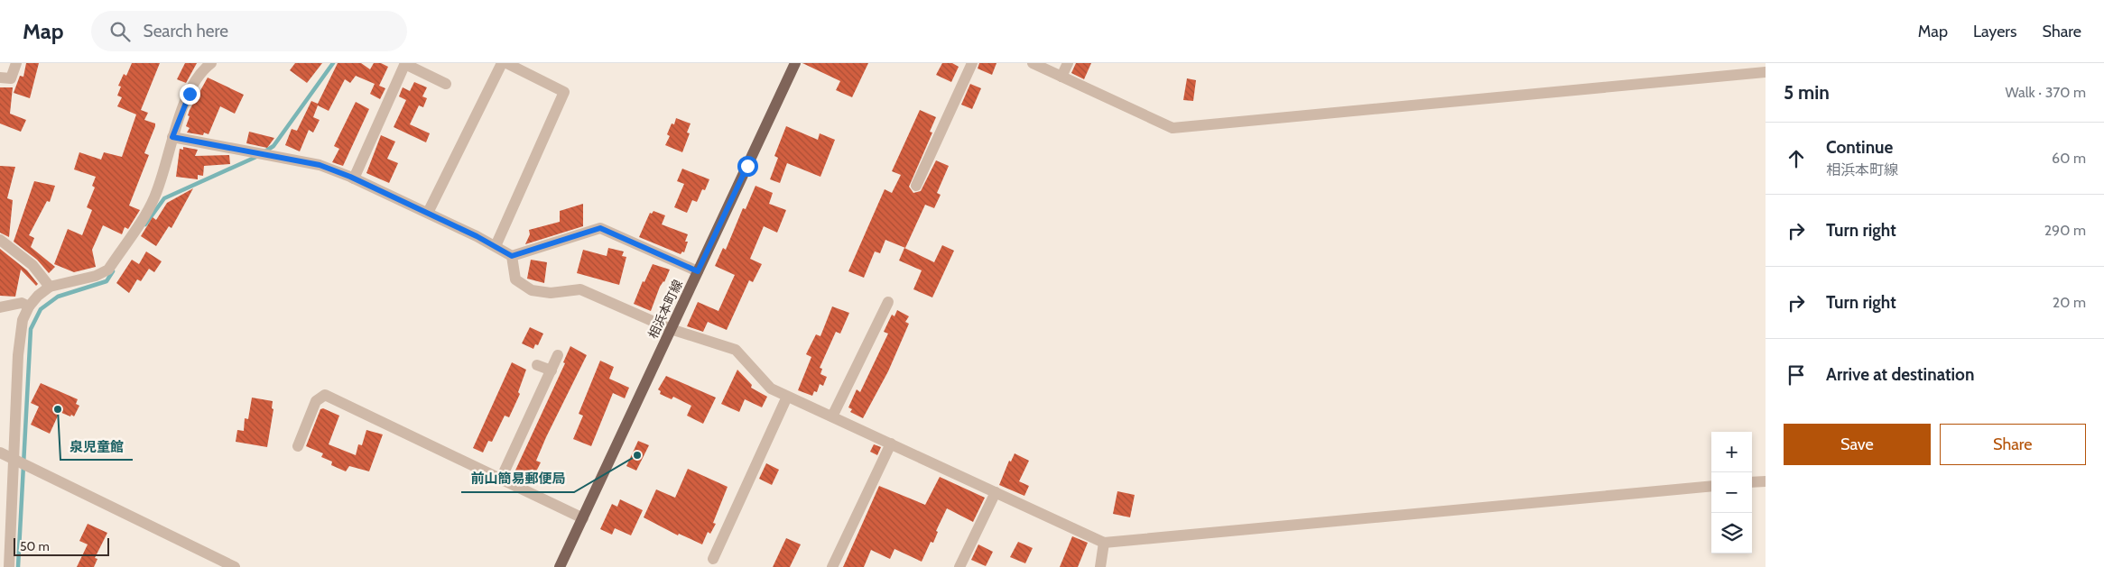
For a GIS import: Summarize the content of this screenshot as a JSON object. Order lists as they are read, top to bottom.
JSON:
{
  "streets": {
    "main road": ["相浜本町線"]
  },
  "places": ["泉児童館", "前山簡易郵便局"],
  "scale_bar": "50 m",
  "page": {
    "header": "Map",
    "search": "Search here",
    "nav": ["Map", "Layers", "Share"],
    "heading": ["5 min", "Walk · 370 m"],
    "list": [
      ["Continue", "相浜本町線", "60 m"],
      ["Turn right", "290 m"],
      ["Turn right", "20 m"],
      "Arrive at destination"
    ],
    "buttons": ["Save", "Share"],
    "map_buttons": ["+", "−"],
    "scale": "50 m"
  }
}
